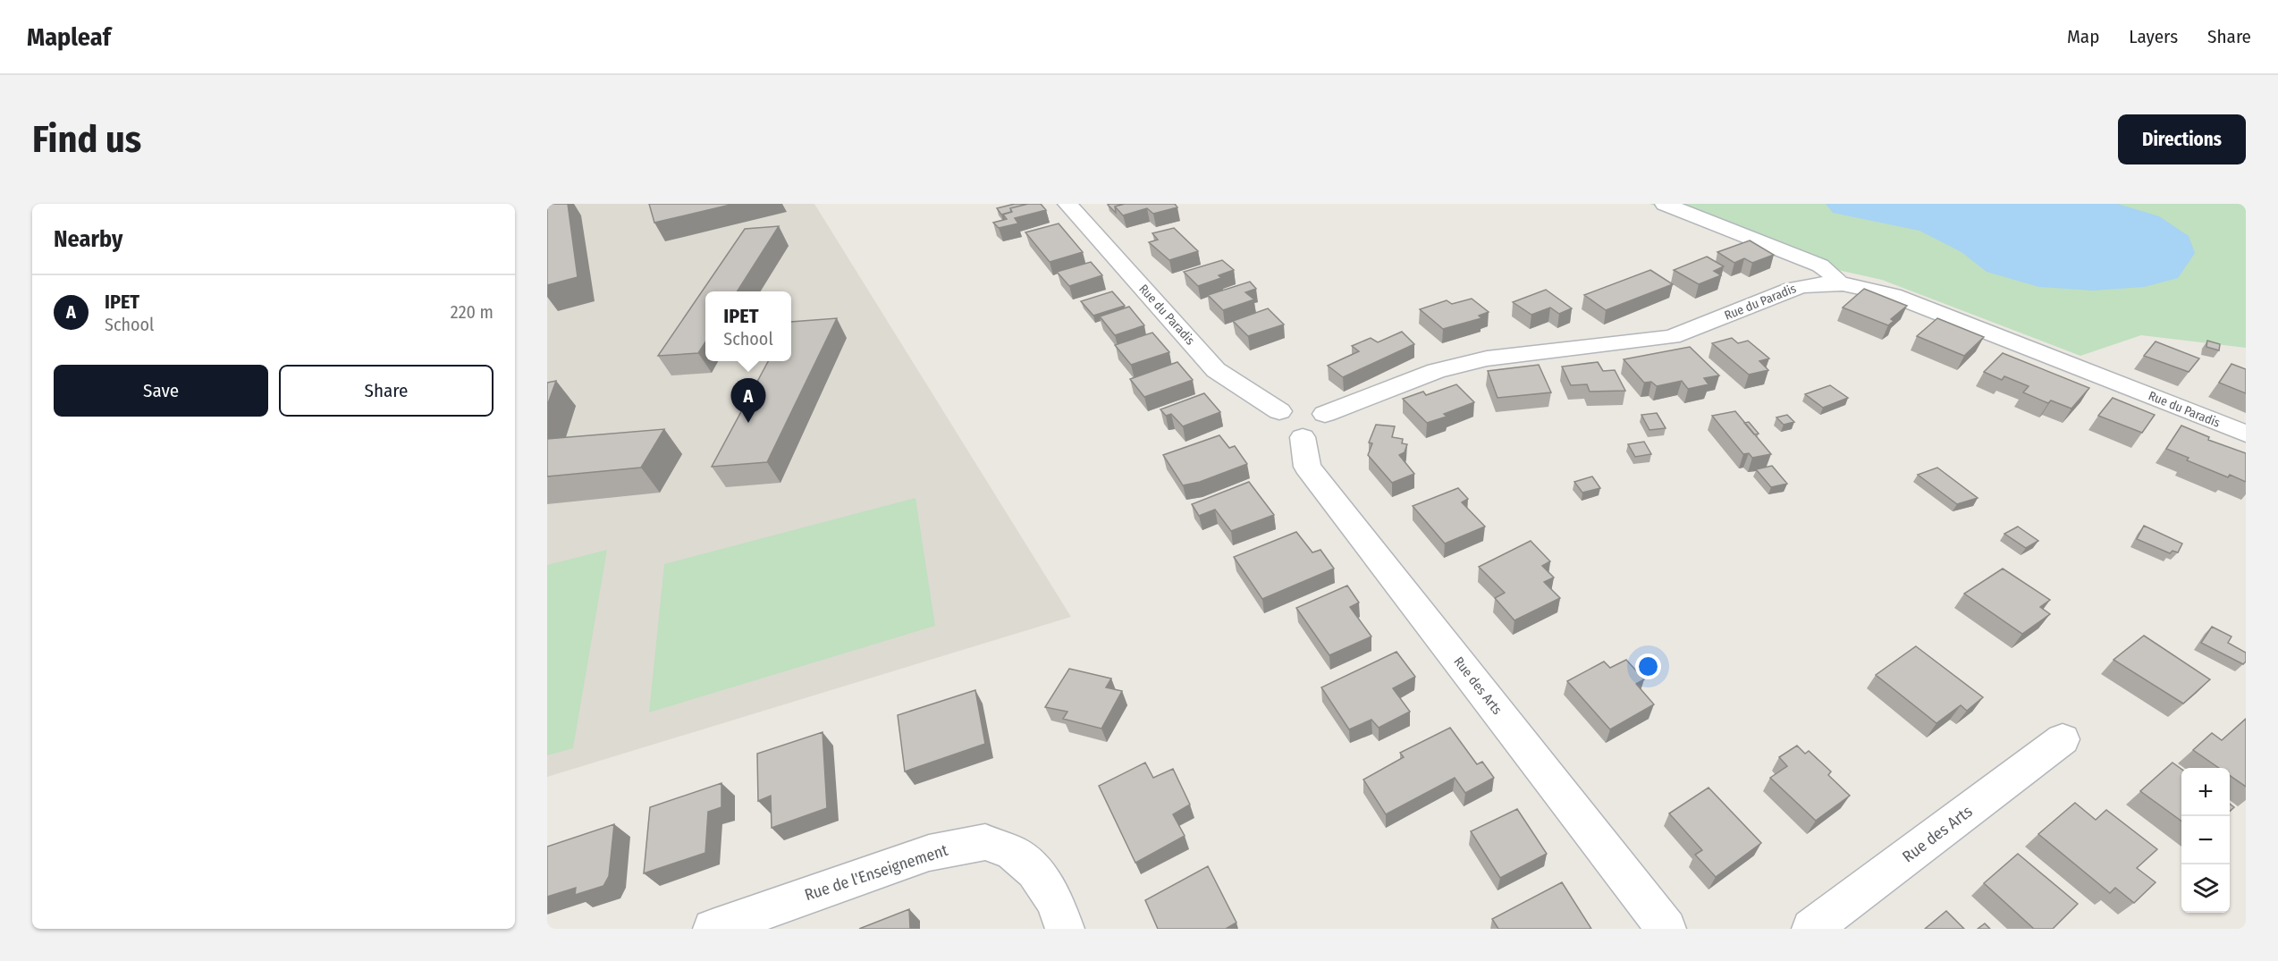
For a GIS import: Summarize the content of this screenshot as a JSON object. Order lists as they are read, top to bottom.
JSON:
{
  "streets": {
    "street": ["Rue du Paradis", "Rue des Arts", "Rue de l'Enseignement"]
  },
  "page": {
    "header": "Mapleaf",
    "nav": ["Map", "Layers", "Share"],
    "buttons": [
      "Directions",
      ["Save", "Share"]
    ],
    "title": "Find us",
    "heading": "Nearby",
    "list": [
      {
        "mark": "A",
        "name": "IPET",
        "note": "School",
        "value": "220 m"
      }
    ],
    "popup": ["IPET", "School"],
    "pins": "A",
    "map_buttons": ["+", "−"]
  }
}
